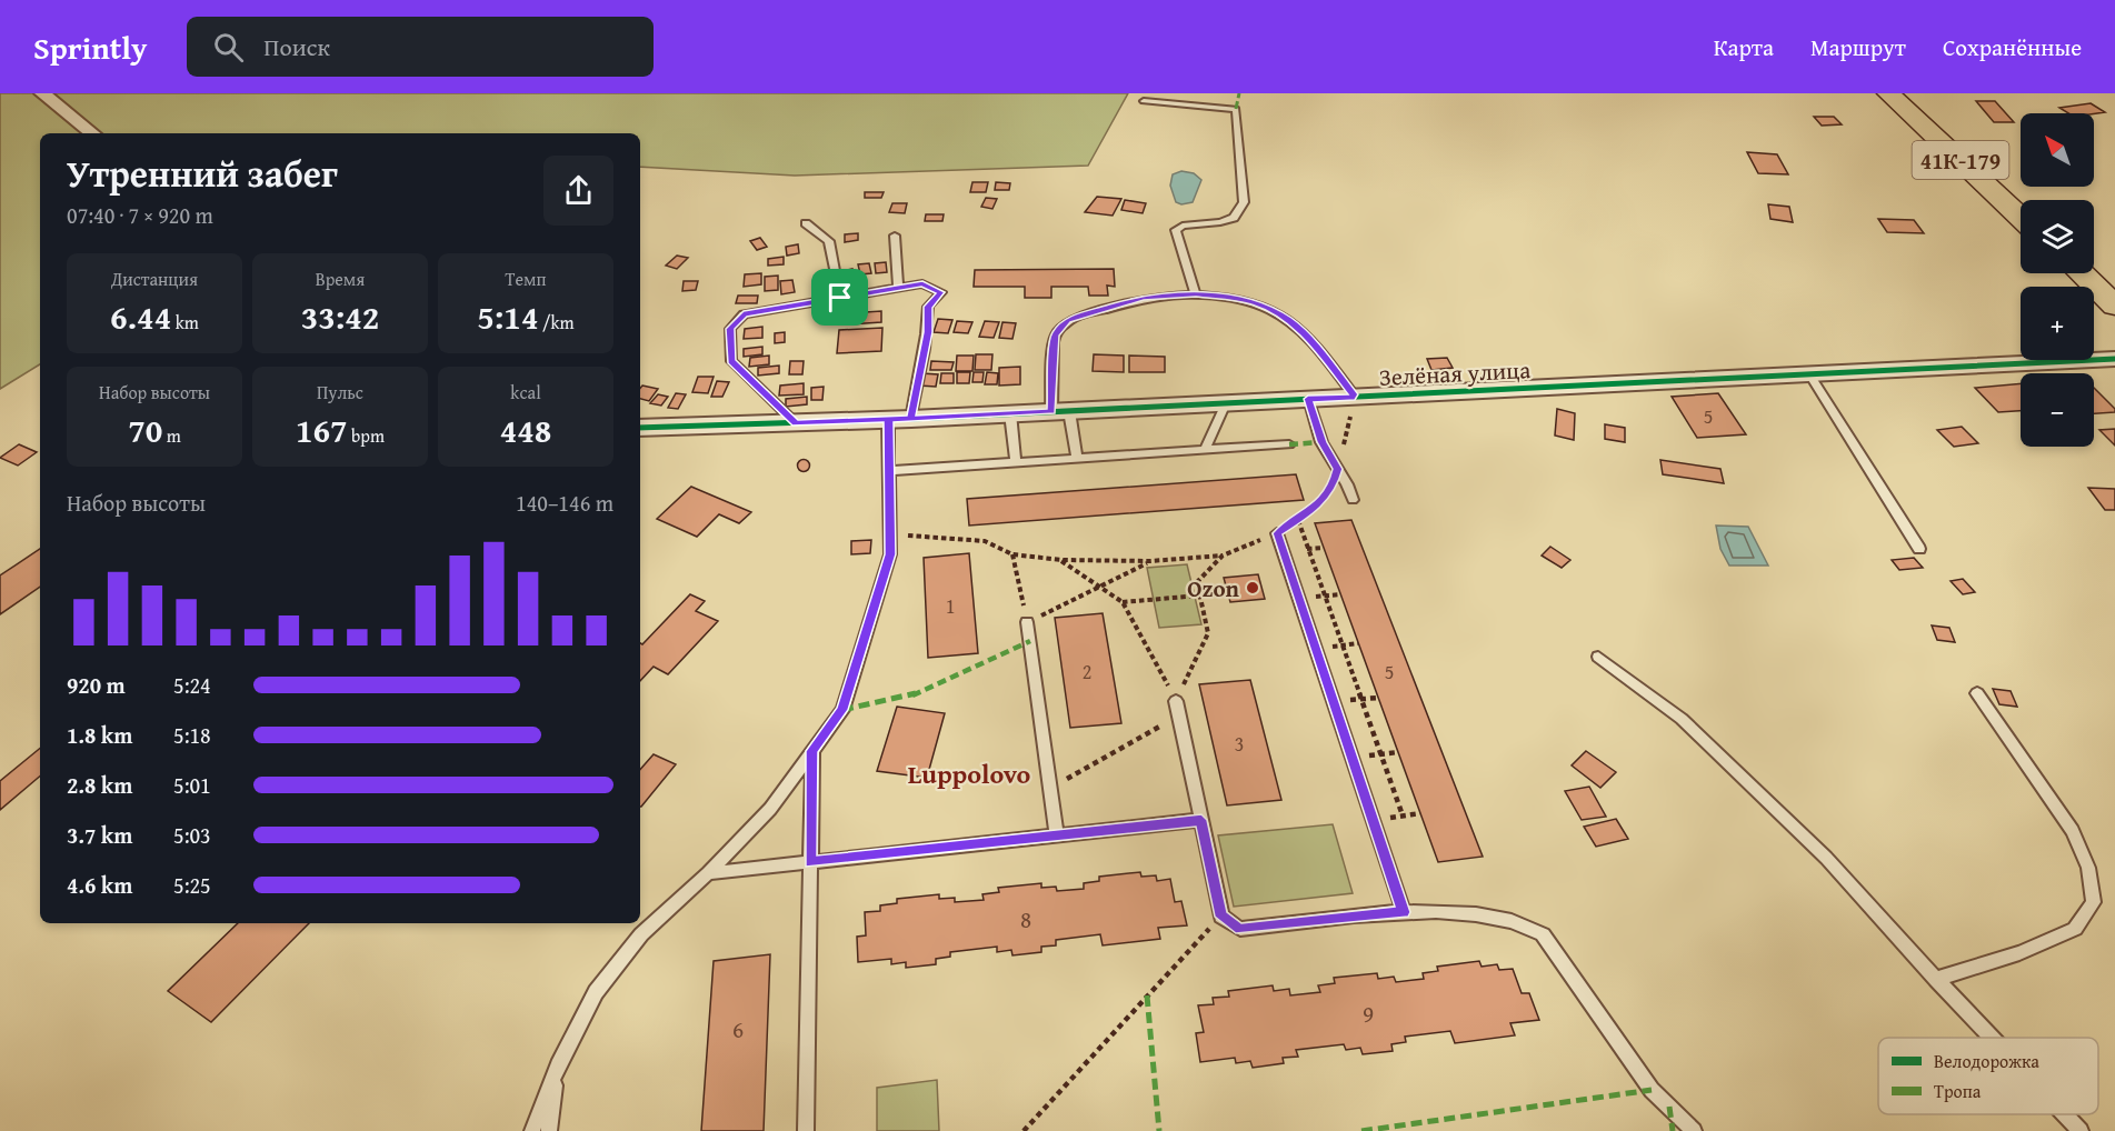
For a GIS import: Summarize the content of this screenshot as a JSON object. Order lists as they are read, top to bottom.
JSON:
{
  "streets": {
    "main road": ["41К-179"],
    "street": ["Зелёная улица"]
  },
  "districts": ["Luppolovo"],
  "places": ["Ozon"],
  "house_numbers": [
    "5",
    "1",
    "2",
    "5",
    "3",
    "8",
    "9",
    "6"
  ],
  "legend": ["Велодорожка", "Тропа"],
  "north": "top left",
  "page": {
    "header": "Sprintly",
    "search": "Поиск",
    "nav": ["Карта", "Маршрут", "Сохранённые"],
    "map_buttons": ["+", "−"],
    "heading": ["Утренний забег", "07:40 · 7 × 920 m"],
    "stats": [
      ["Дистанция", "6.44 km"],
      ["Время", "33:42"],
      ["Темп", "5:14 /km"],
      ["Набор высоты", "70 m"],
      ["Пульс", "167 bpm"],
      ["kcal", "448"]
    ],
    "chart": ["Набор высоты", "140–146 m"],
    "list": [
      {
        "name": "920 m",
        "note": "5:24"
      },
      {
        "name": "1.8 km",
        "note": "5:18"
      },
      {
        "name": "2.8 km",
        "note": "5:01"
      },
      {
        "name": "3.7 km",
        "note": "5:03"
      },
      {
        "name": "4.6 km",
        "note": "5:25"
      }
    ]
  }
}
